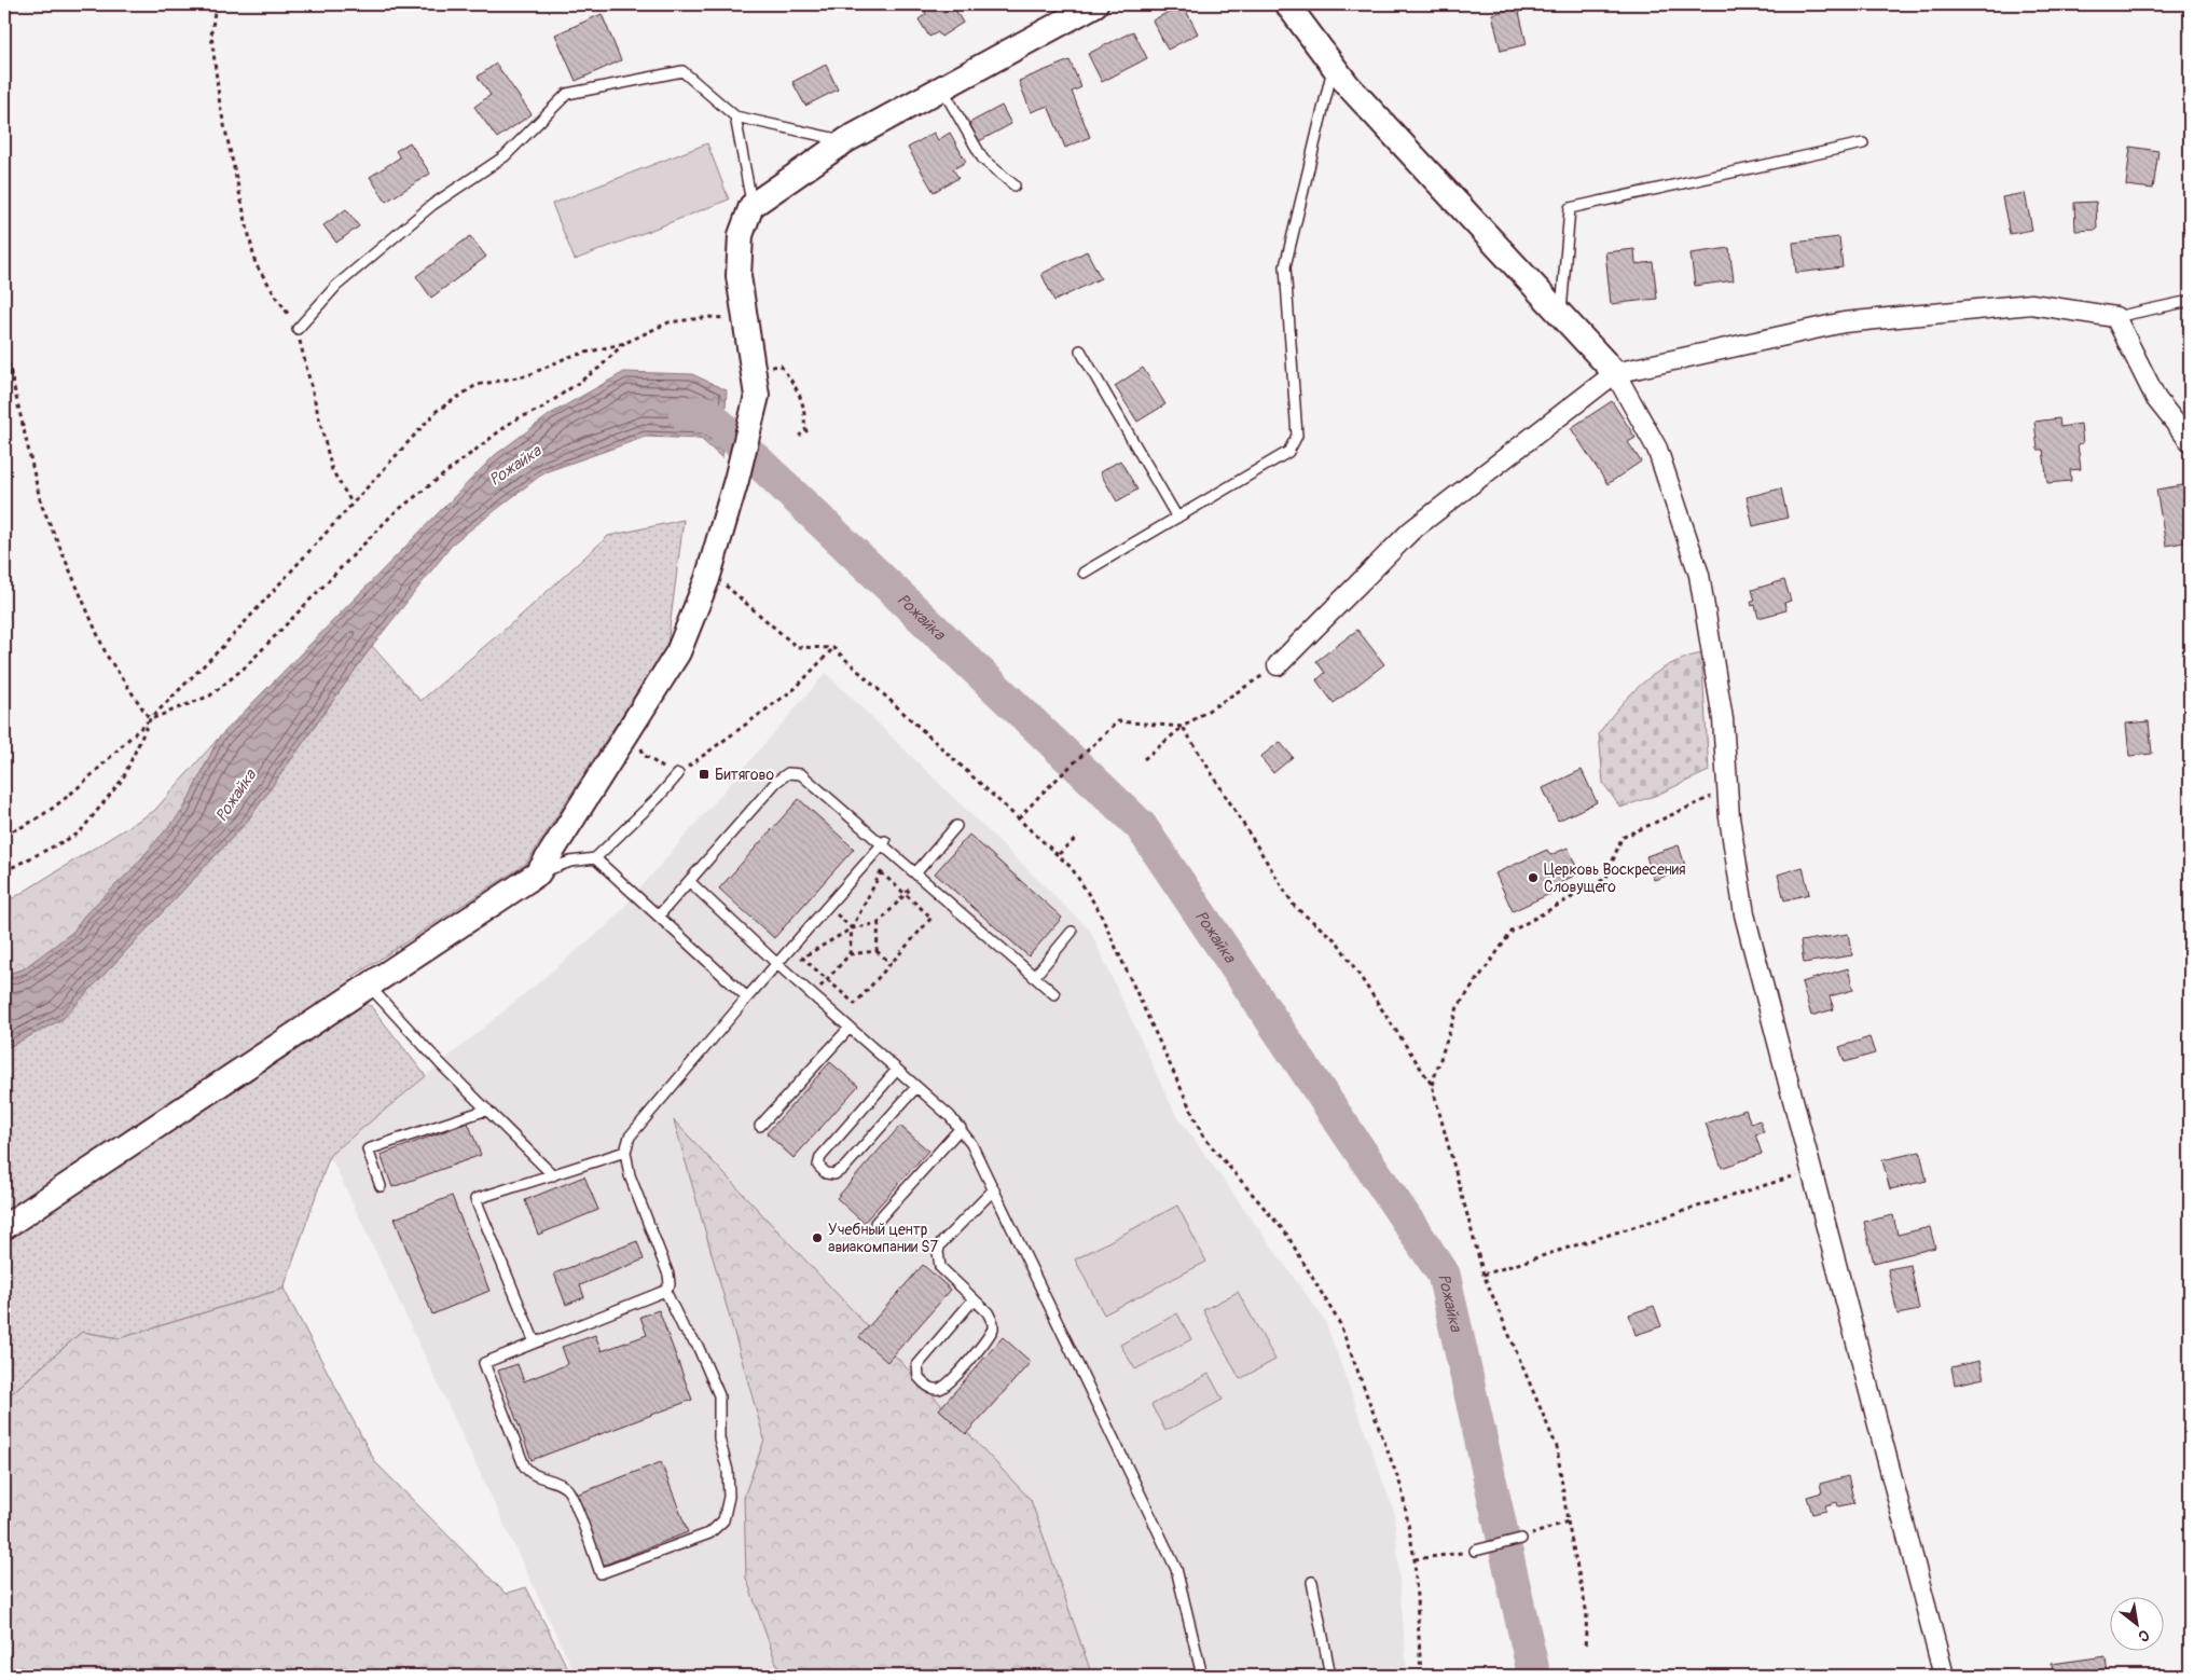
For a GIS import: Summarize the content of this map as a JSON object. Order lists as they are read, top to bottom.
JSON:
{
  "water": ["Рожайка"],
  "places": {
    "transit": ["Битягово"],
    "other": ["Церковь Воскресения Словущего", "Учебный центр авиакомпании S7"]
  },
  "north": "bottom right"
}
